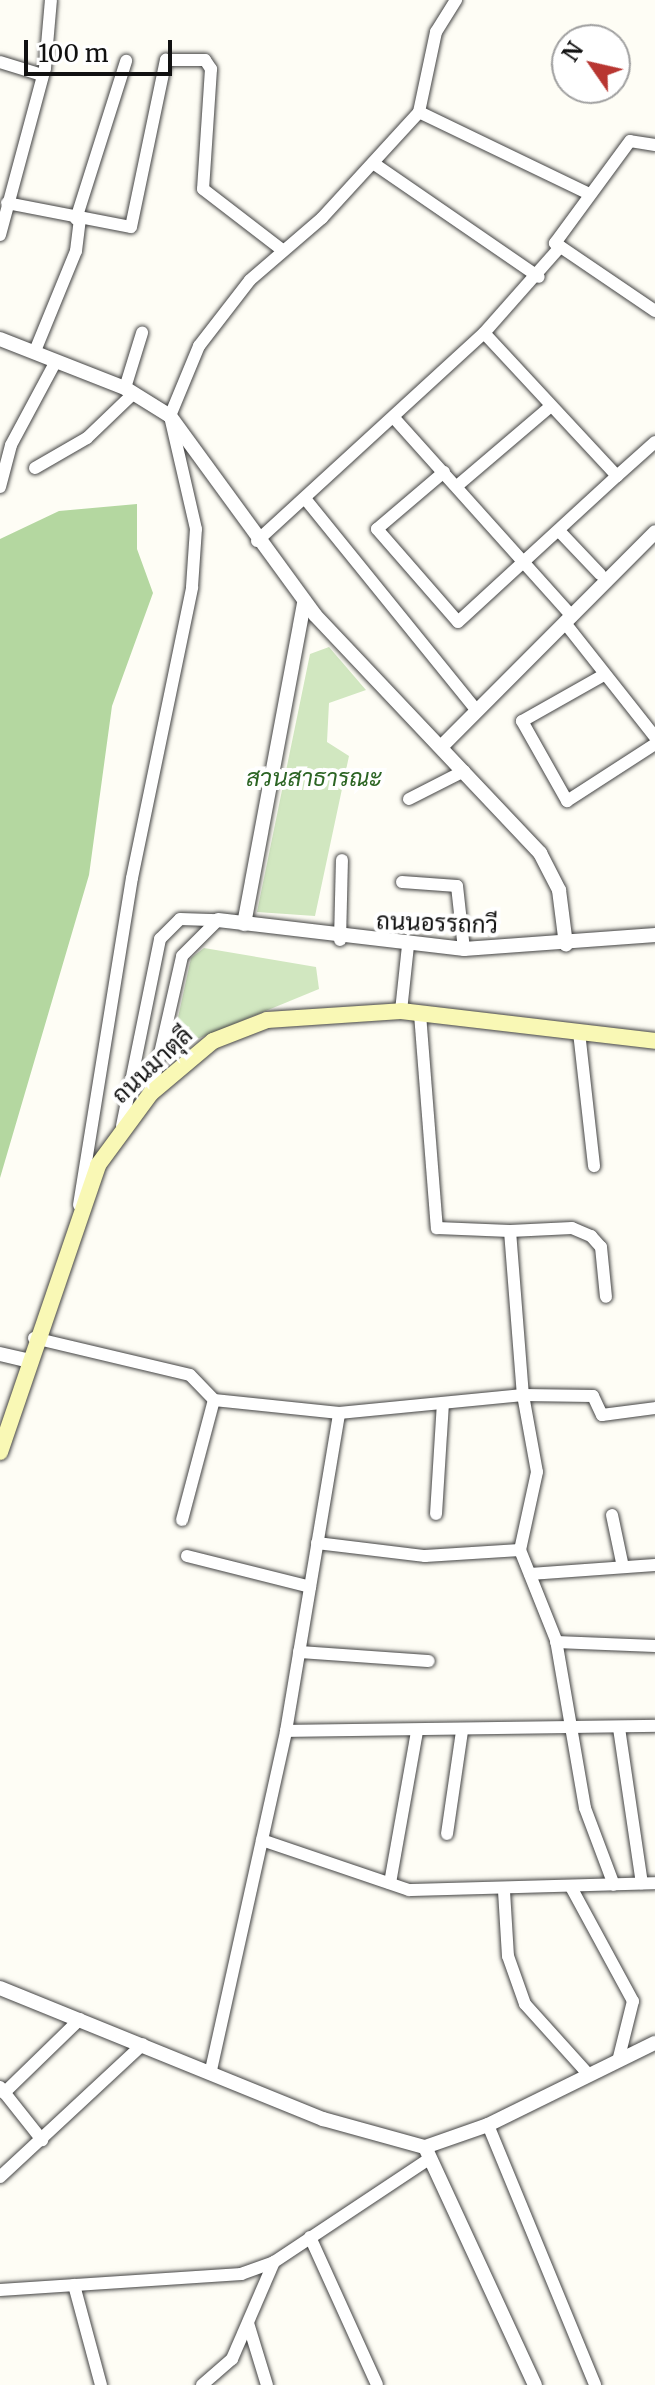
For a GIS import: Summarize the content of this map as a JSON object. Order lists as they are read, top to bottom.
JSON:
{
  "streets": {
    "main road": ["ถนนมาตุลี"],
    "street": ["ถนนอรรถกวี"]
  },
  "parks": ["สวนสาธารณะ"],
  "scale_bar": "100 m",
  "north": "top left"
}
